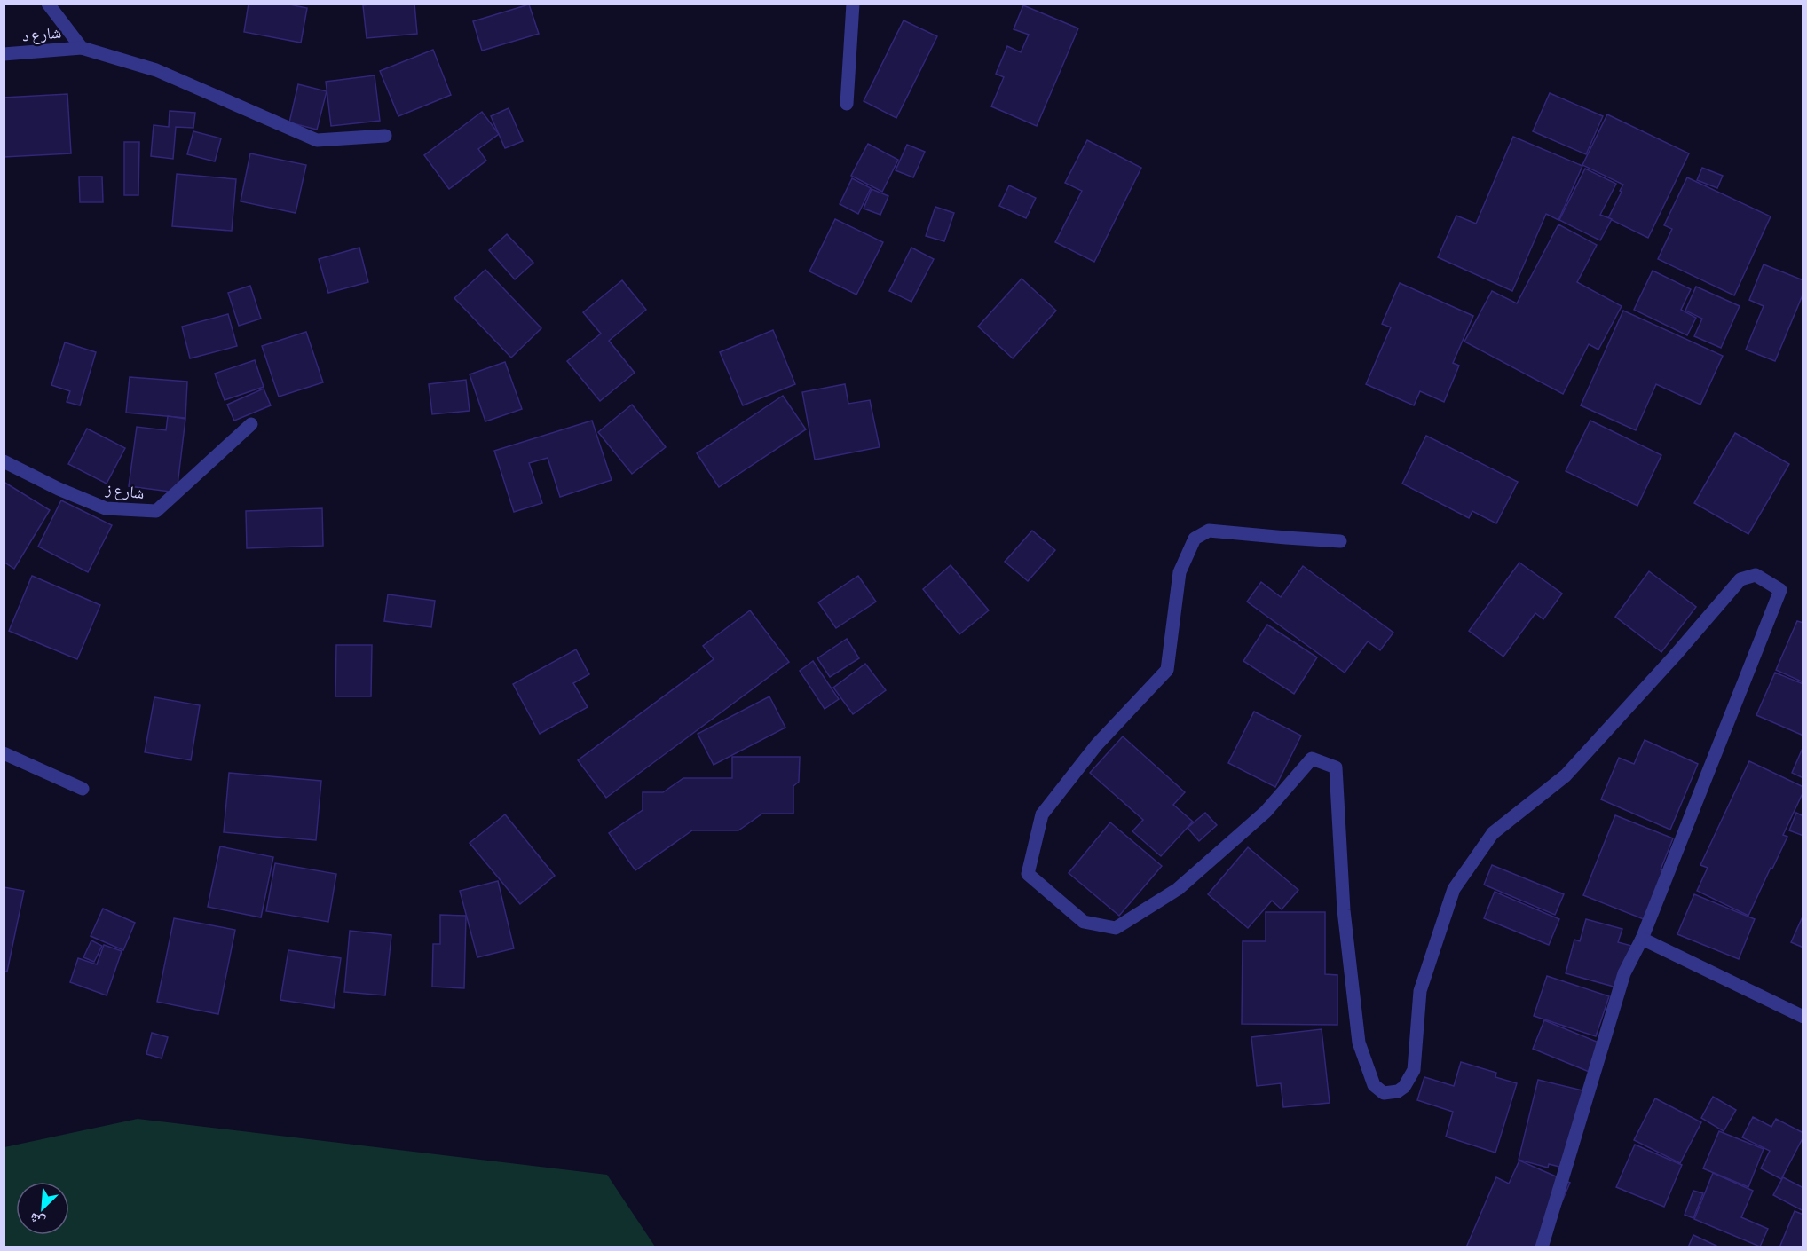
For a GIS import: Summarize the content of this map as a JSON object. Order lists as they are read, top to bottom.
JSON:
{
  "streets": {
    "street": ["شارع ﺩ", "شارع ﺯ"]
  },
  "north": "bottom left"
}
